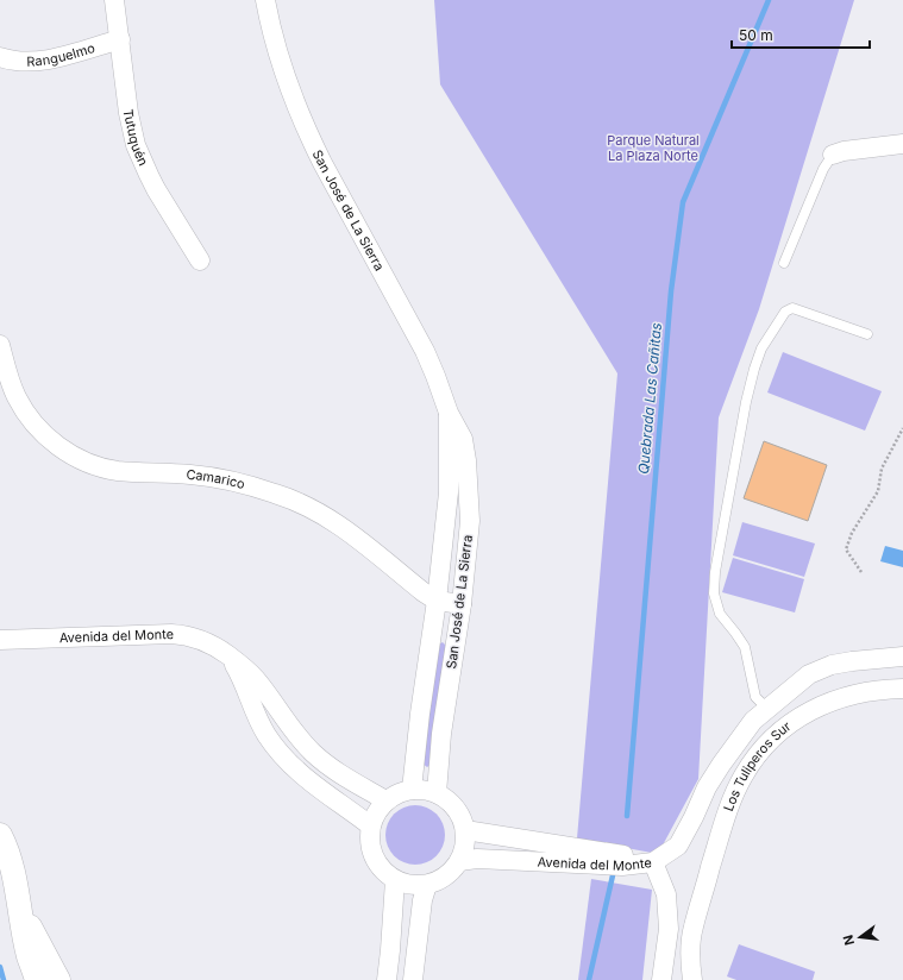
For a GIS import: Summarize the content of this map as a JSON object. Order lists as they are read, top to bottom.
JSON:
{
  "streets": {
    "street": [
      "Ranguelmo",
      "Tutuquén",
      "San José de La Sierra",
      "Camarico",
      "Avenida del Monte",
      "Los Tuliperos Sur"
    ]
  },
  "crossings": [
    ["Ranguelmo", "Tutuquén"],
    ["San José de La Sierra", "Camarico"],
    ["San José de La Sierra", "Avenida del Monte"],
    ["Avenida del Monte", "Los Tuliperos Sur"]
  ],
  "water": ["Quebrada Las Cañitas"],
  "parks": ["Parque Natural La Plaza Norte"],
  "scale_bar": "50 m",
  "north": "left"
}
